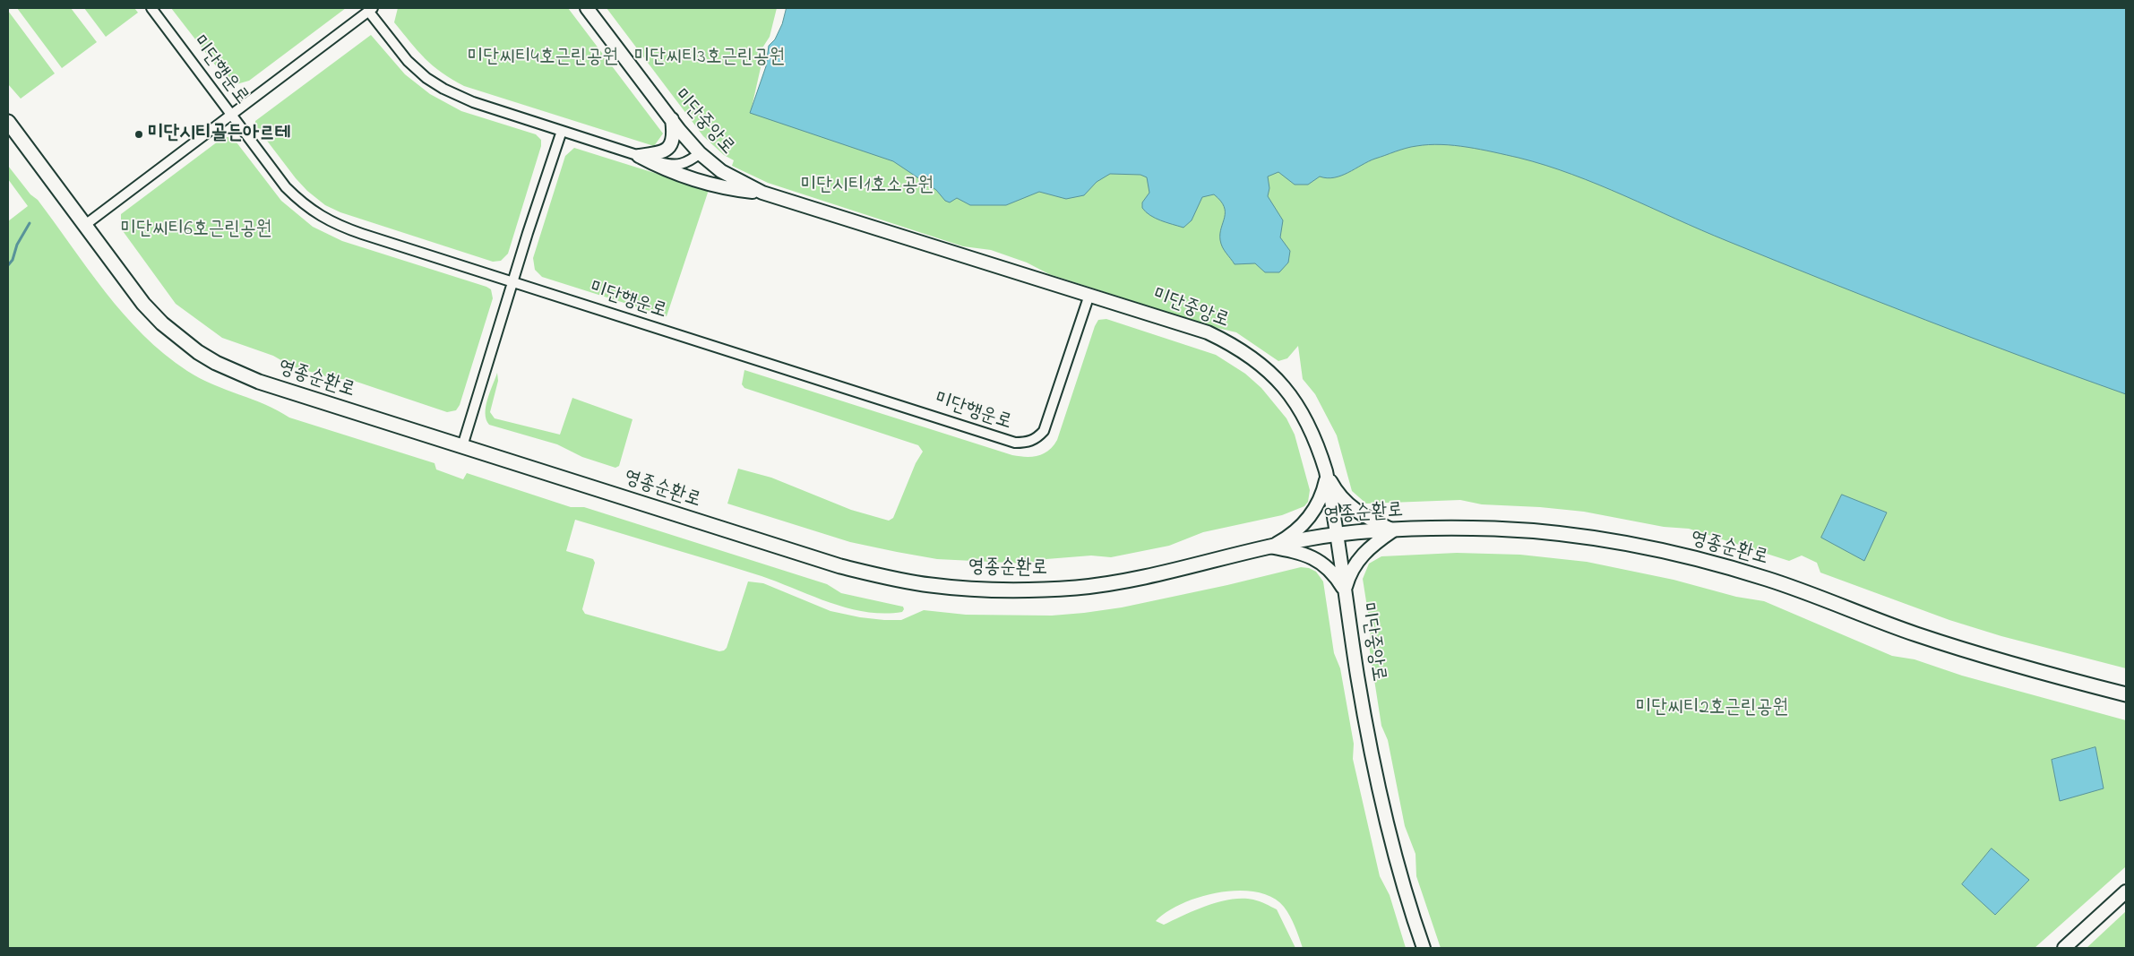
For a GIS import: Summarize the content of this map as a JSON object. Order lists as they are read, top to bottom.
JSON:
{
  "streets": {
    "main road": ["영종순환로"],
    "street": ["미단행운로", "미단중앙로"]
  },
  "crossings": [
    ["미단행운로", "미단중앙로"],
    ["미단중앙로", "영종순환로"]
  ],
  "parks": [
    "미단씨티4호근린공원",
    "미단씨티3호근린공원",
    "미단시티1호소공원",
    "미단씨티6호근린공원",
    "미단씨티2호근린공원"
  ],
  "places": ["미단시티골든아르테"]
}
